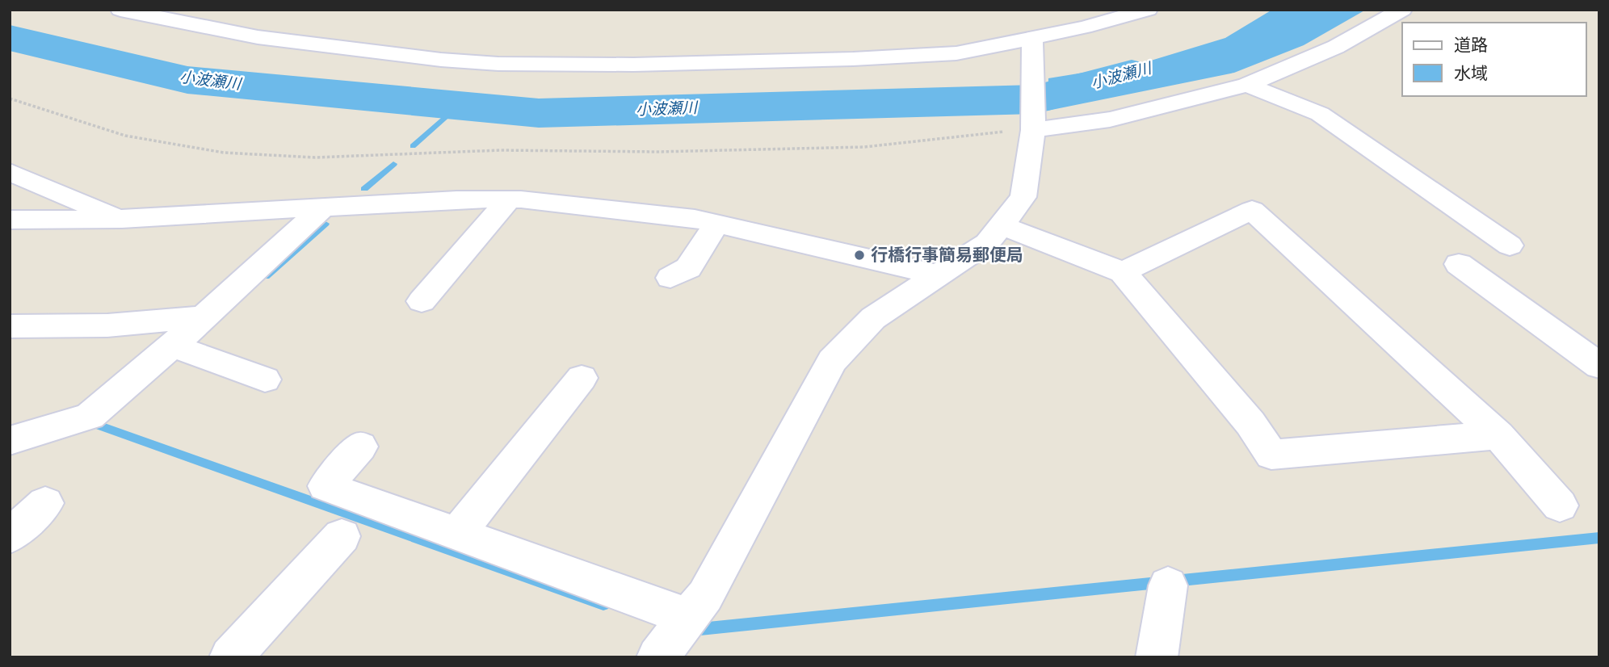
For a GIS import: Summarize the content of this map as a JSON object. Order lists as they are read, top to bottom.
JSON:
{
  "water": ["小波瀬川"],
  "places": ["行橋行事簡易郵便局"],
  "legend": ["道路", "水域"]
}
